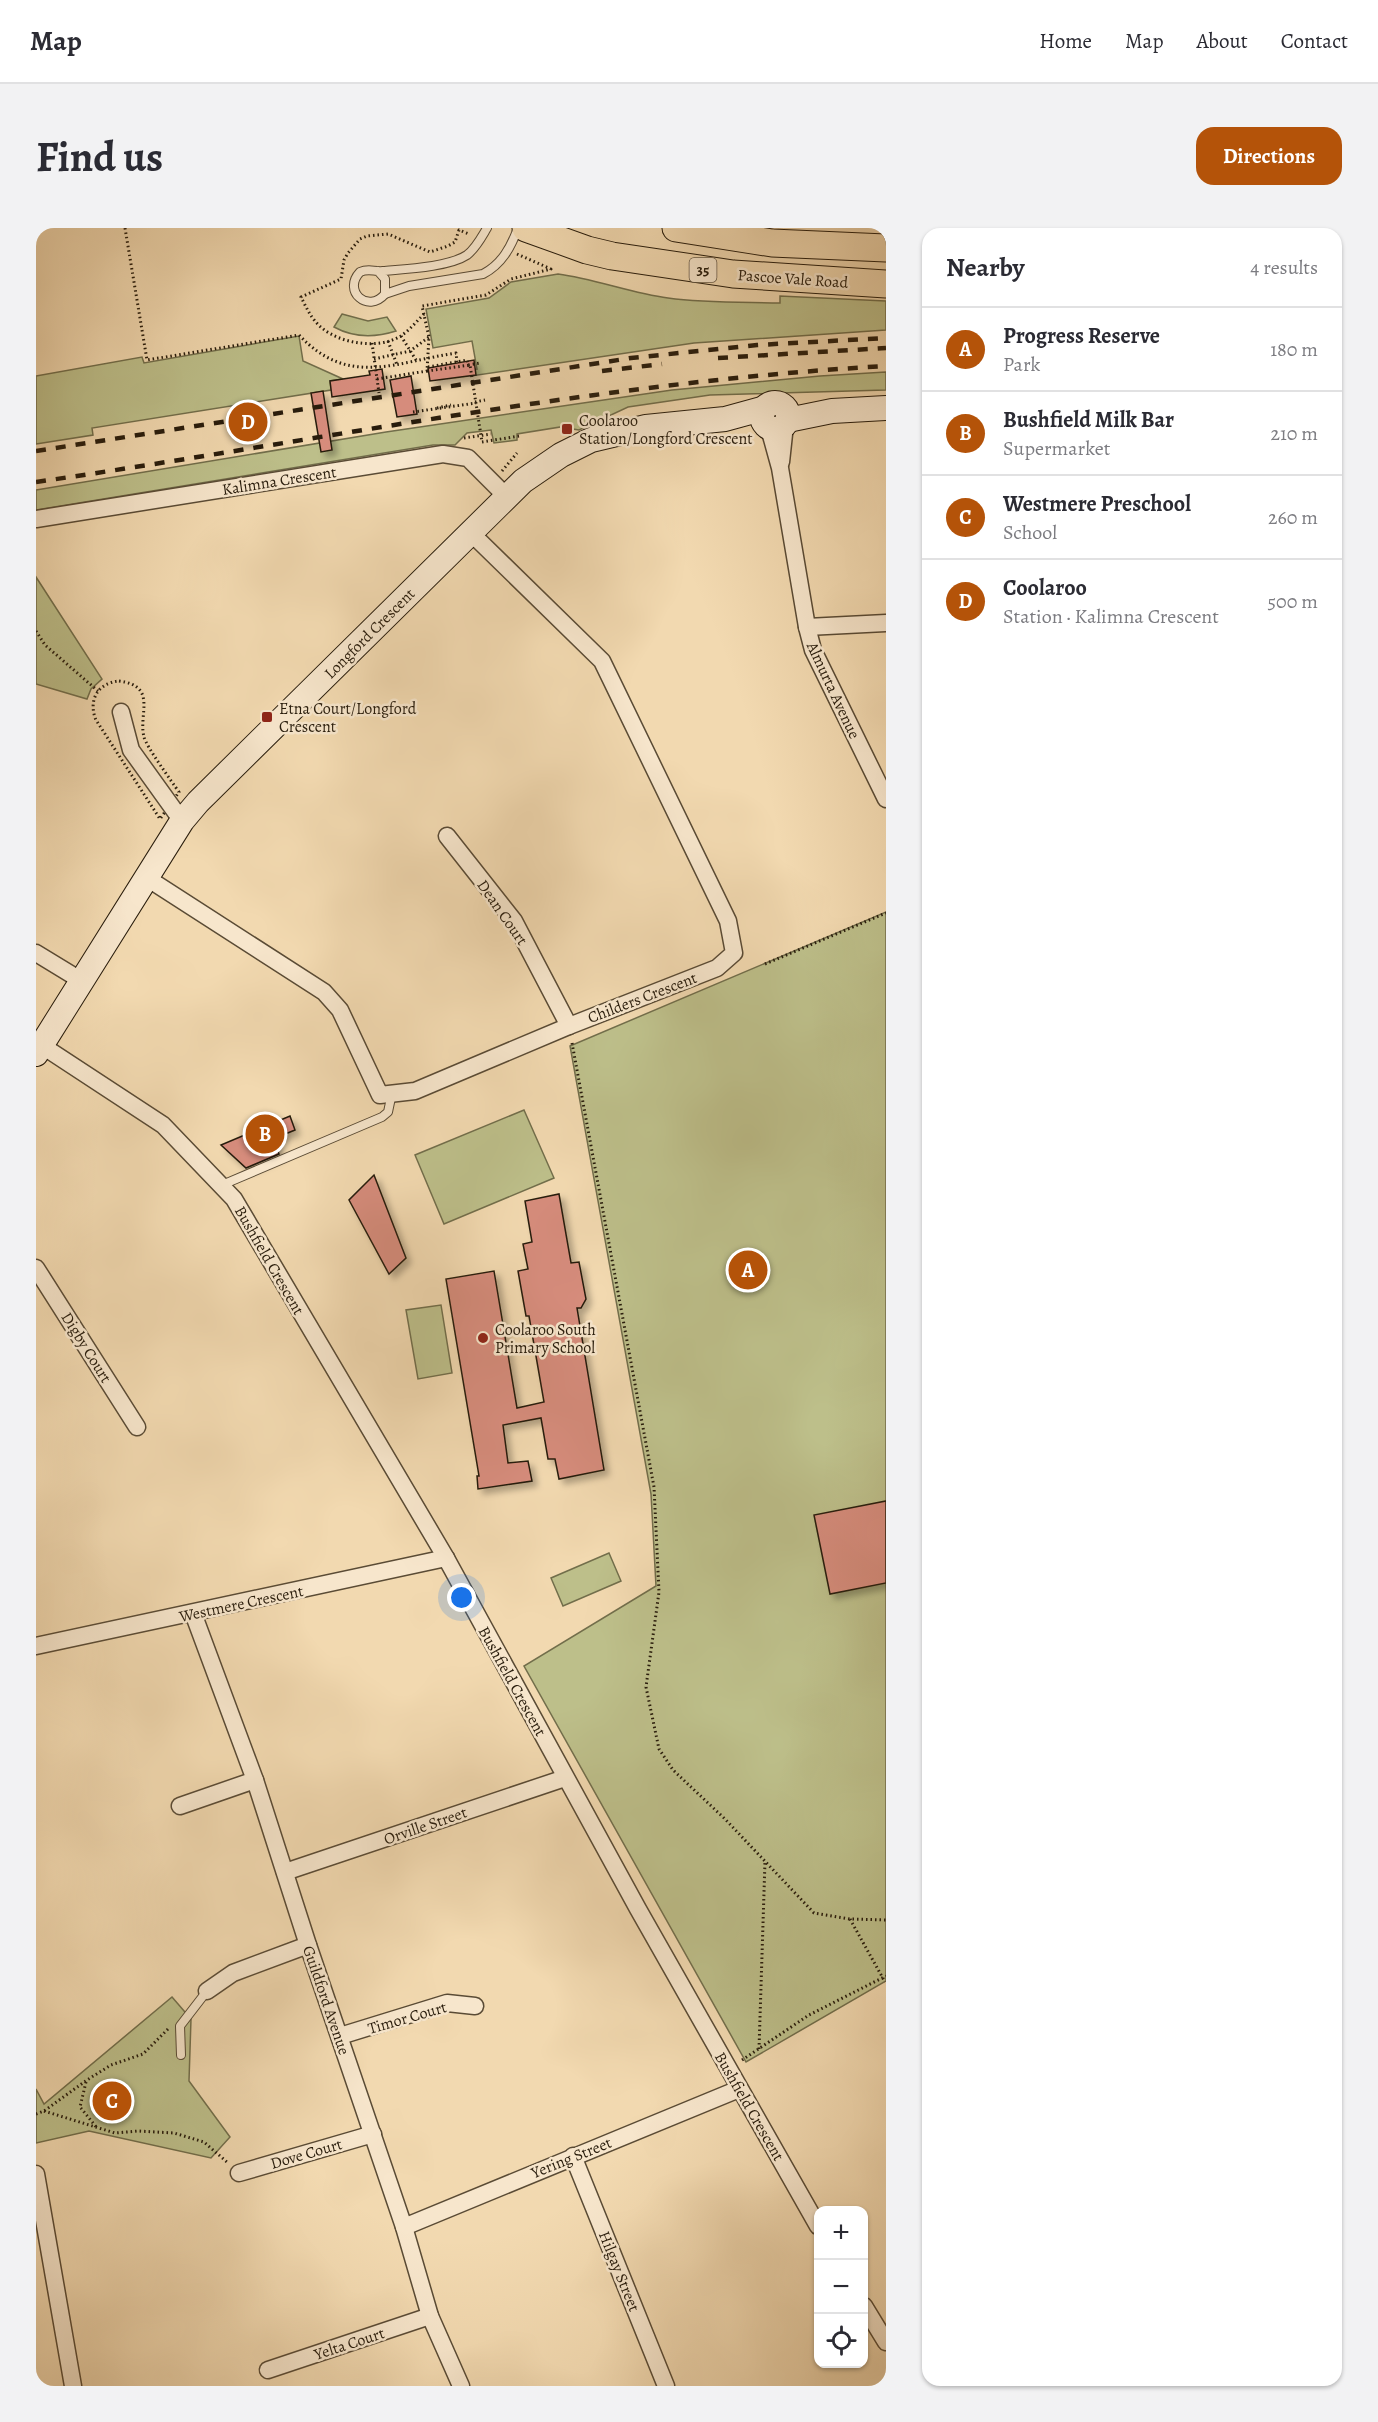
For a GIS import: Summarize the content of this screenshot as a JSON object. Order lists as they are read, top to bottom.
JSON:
{
  "streets": {
    "main road": ["35", "Pascoe Vale Road"],
    "street": [
      "Kalimna Crescent",
      "Longford Crescent",
      "Almurta Avenue",
      "Dean Court",
      "Childers Crescent",
      "Bushfield Crescent",
      "Digby Court",
      "Westmere Crescent",
      "Orville Street",
      "Guildford Avenue",
      "Timor Court",
      "Dove Court",
      "Yering Street",
      "Hilgay Street",
      "Yelta Court"
    ]
  },
  "crossings": [
    ["Kalimna Crescent", "Longford Crescent"],
    ["Longford Crescent", "Almurta Avenue"],
    ["Longford Crescent", "Childers Crescent"],
    ["Longford Crescent", "Bushfield Crescent"],
    ["Dean Court", "Childers Crescent"],
    ["Bushfield Crescent", "Westmere Crescent"],
    ["Bushfield Crescent", "Orville Street"],
    ["Bushfield Crescent", "Yering Street"],
    ["Westmere Crescent", "Guildford Avenue"],
    ["Orville Street", "Guildford Avenue"],
    ["Guildford Avenue", "Timor Court"],
    ["Guildford Avenue", "Dove Court"],
    ["Guildford Avenue", "Yering Street"],
    ["Guildford Avenue", "Yelta Court"],
    ["Yering Street", "Hilgay Street"]
  ],
  "places": {
    "transit": ["Coolaroo Station/Longford Crescent", "Etna Court/Longford Crescent"],
    "other": ["Coolaroo South Primary School"]
  },
  "page": {
    "header": "Map",
    "nav": [
      "Home",
      "Map",
      "About",
      "Contact"
    ],
    "buttons": "Directions",
    "title": "Find us",
    "heading": ["Nearby", "4 results"],
    "list": [
      {
        "mark": "A",
        "name": "Progress Reserve",
        "note": "Park",
        "value": "180 m"
      },
      {
        "mark": "B",
        "name": "Bushfield Milk Bar",
        "note": "Supermarket",
        "value": "210 m"
      },
      {
        "mark": "C",
        "name": "Westmere Preschool",
        "note": "School",
        "value": "260 m"
      },
      {
        "mark": "D",
        "name": "Coolaroo",
        "note": "Station · Kalimna Crescent",
        "value": "500 m"
      }
    ],
    "pins": [
      "D",
      "B",
      "A",
      "C"
    ],
    "map_buttons": ["+", "−"]
  }
}
